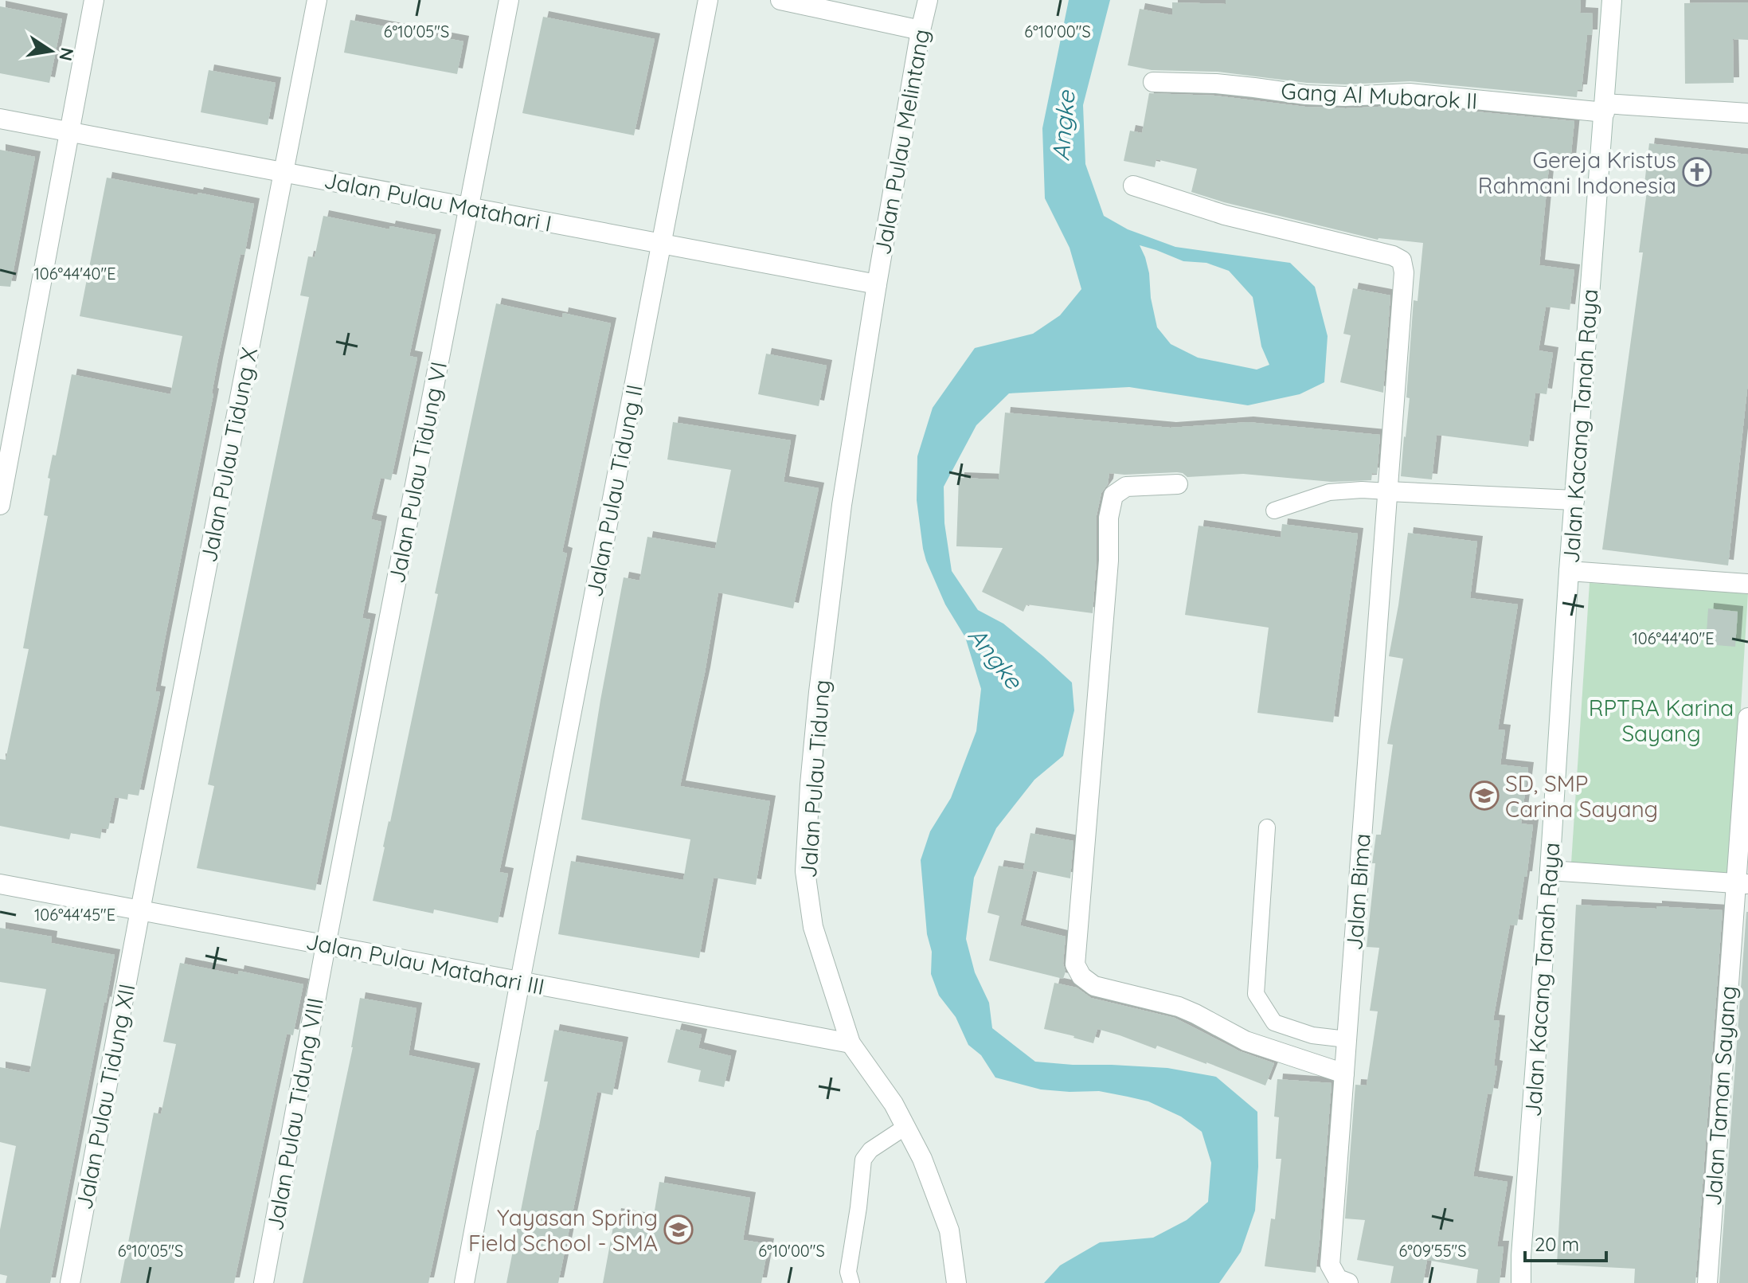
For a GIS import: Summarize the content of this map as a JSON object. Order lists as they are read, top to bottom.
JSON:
{
  "streets": {
    "street": [
      "Gang Al Mubarok II",
      "Jalan Pulau Melintang",
      "Jalan Pulau Matahari I",
      "Jalan Kacang Tanah Raya",
      "Jalan Pulau Tidung X",
      "Jalan Pulau Tidung VI",
      "Jalan Pulau Tidung II",
      "Jalan Pulau Tidung",
      "Jalan Bima",
      "Jalan Pulau Matahari III",
      "Jalan Taman Sayang",
      "Jalan Pulau Tidung XII",
      "Jalan Pulau Tidung VIII"
    ]
  },
  "crossings": [
    ["Gang Al Mubarok II", "Jalan Kacang Tanah Raya"],
    ["Jalan Pulau Melintang", "Jalan Pulau Matahari I"],
    ["Jalan Pulau Melintang", "Jalan Pulau Tidung"],
    ["Jalan Pulau Matahari I", "Jalan Pulau Tidung X"],
    ["Jalan Pulau Matahari I", "Jalan Pulau Tidung VI"],
    ["Jalan Pulau Matahari I", "Jalan Pulau Tidung II"],
    ["Jalan Pulau Matahari I", "Jalan Pulau Tidung"],
    ["Jalan Pulau Tidung X", "Jalan Pulau Matahari III"],
    ["Jalan Pulau Tidung X", "Jalan Pulau Tidung XII"],
    ["Jalan Pulau Tidung VI", "Jalan Pulau Matahari III"],
    ["Jalan Pulau Tidung VI", "Jalan Pulau Tidung VIII"],
    ["Jalan Pulau Tidung II", "Jalan Pulau Matahari III"],
    ["Jalan Pulau Tidung", "Jalan Pulau Matahari III"],
    ["Jalan Pulau Matahari III", "Jalan Pulau Tidung XII"],
    ["Jalan Pulau Matahari III", "Jalan Pulau Tidung VIII"]
  ],
  "water": ["Angke"],
  "parks": ["RPTRA Karina Sayang"],
  "places": {
    "church": ["Gereja Kristus Rahmani Indonesia"],
    "school or university": ["SD, SMP Carina Sayang", "Yayasan Spring Field School - SMA"]
  },
  "scale_bar": "20 m",
  "north": "right",
  "coordinates": [
    "6°10'05\"S",
    "6°10'00\"S",
    "106°44'40\"E",
    "106°44'45\"E",
    "6°09'55\"S"
  ]
}
